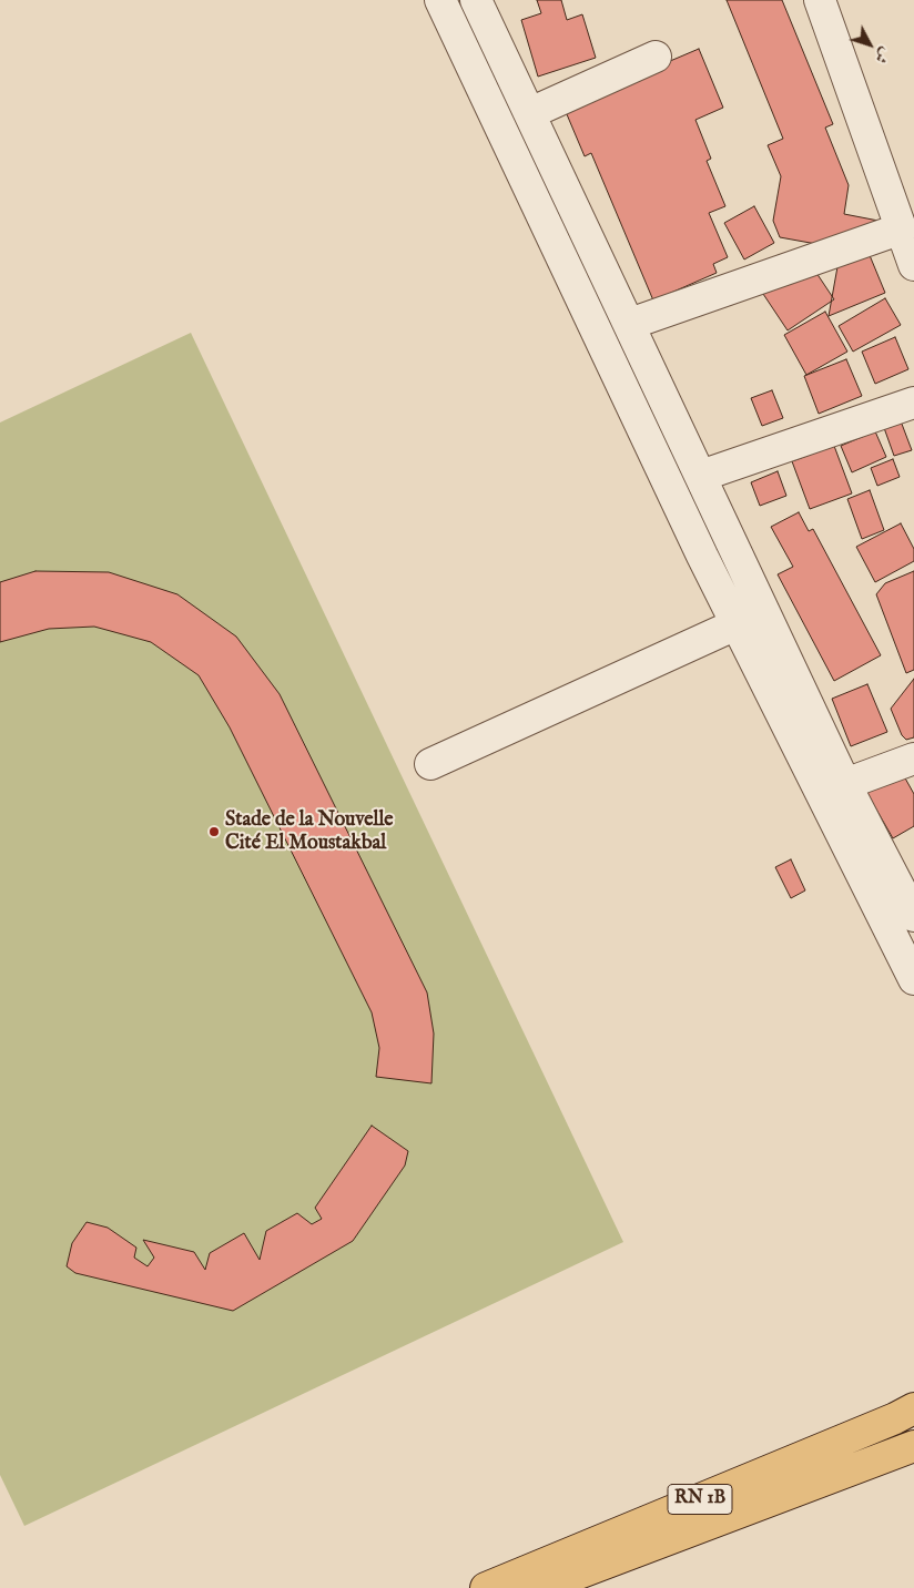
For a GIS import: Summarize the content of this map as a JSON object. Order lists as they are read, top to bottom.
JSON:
{
  "streets": {
    "main road": ["RN 1B"]
  },
  "places": ["Stade de la Nouvelle Cité El Moustakbal"],
  "north": "bottom right"
}
